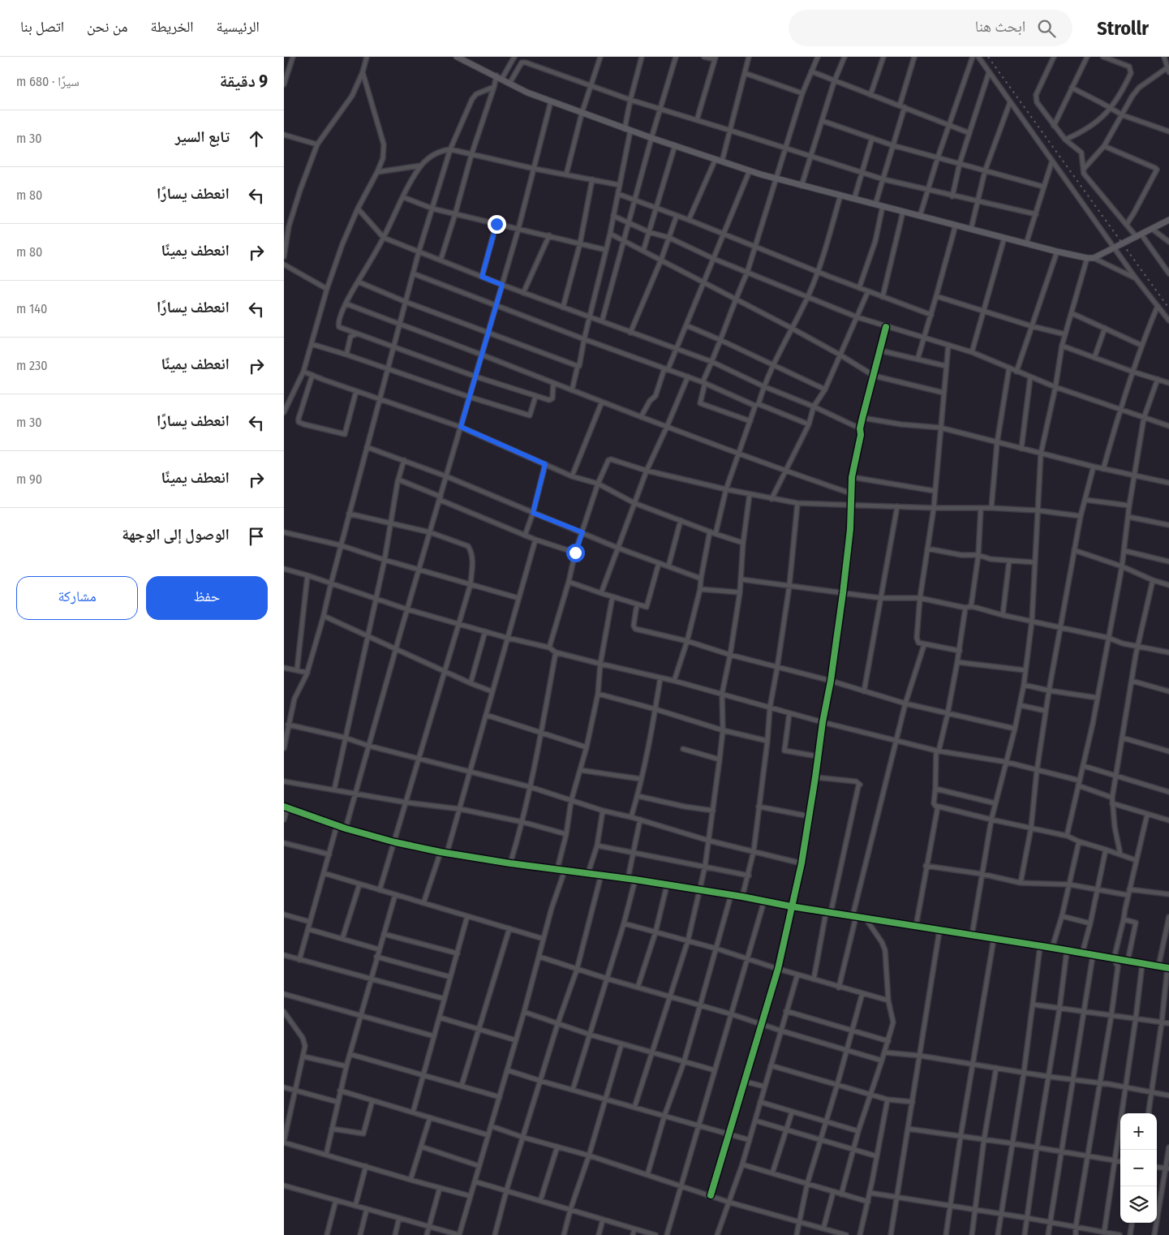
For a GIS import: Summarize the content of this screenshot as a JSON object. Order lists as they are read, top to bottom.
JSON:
{
  "page": {
    "header": "Strollr",
    "search": "ابحث هنا",
    "nav": [
      "الرئيسية",
      "الخريطة",
      "من نحن",
      "اتصل بنا"
    ],
    "heading": ["9 دقيقة", "سيرًا · 680 m"],
    "list": [
      ["تابع السير", "30 m"],
      ["انعطف يسارًا", "80 m"],
      ["انعطف يمينًا", "80 m"],
      ["انعطف يسارًا", "140 m"],
      ["انعطف يمينًا", "230 m"],
      ["انعطف يسارًا", "30 m"],
      ["انعطف يمينًا", "90 m"],
      "الوصول إلى الوجهة"
    ],
    "buttons": ["حفظ", "مشاركة"],
    "map_buttons": ["+", "−"]
  }
}
